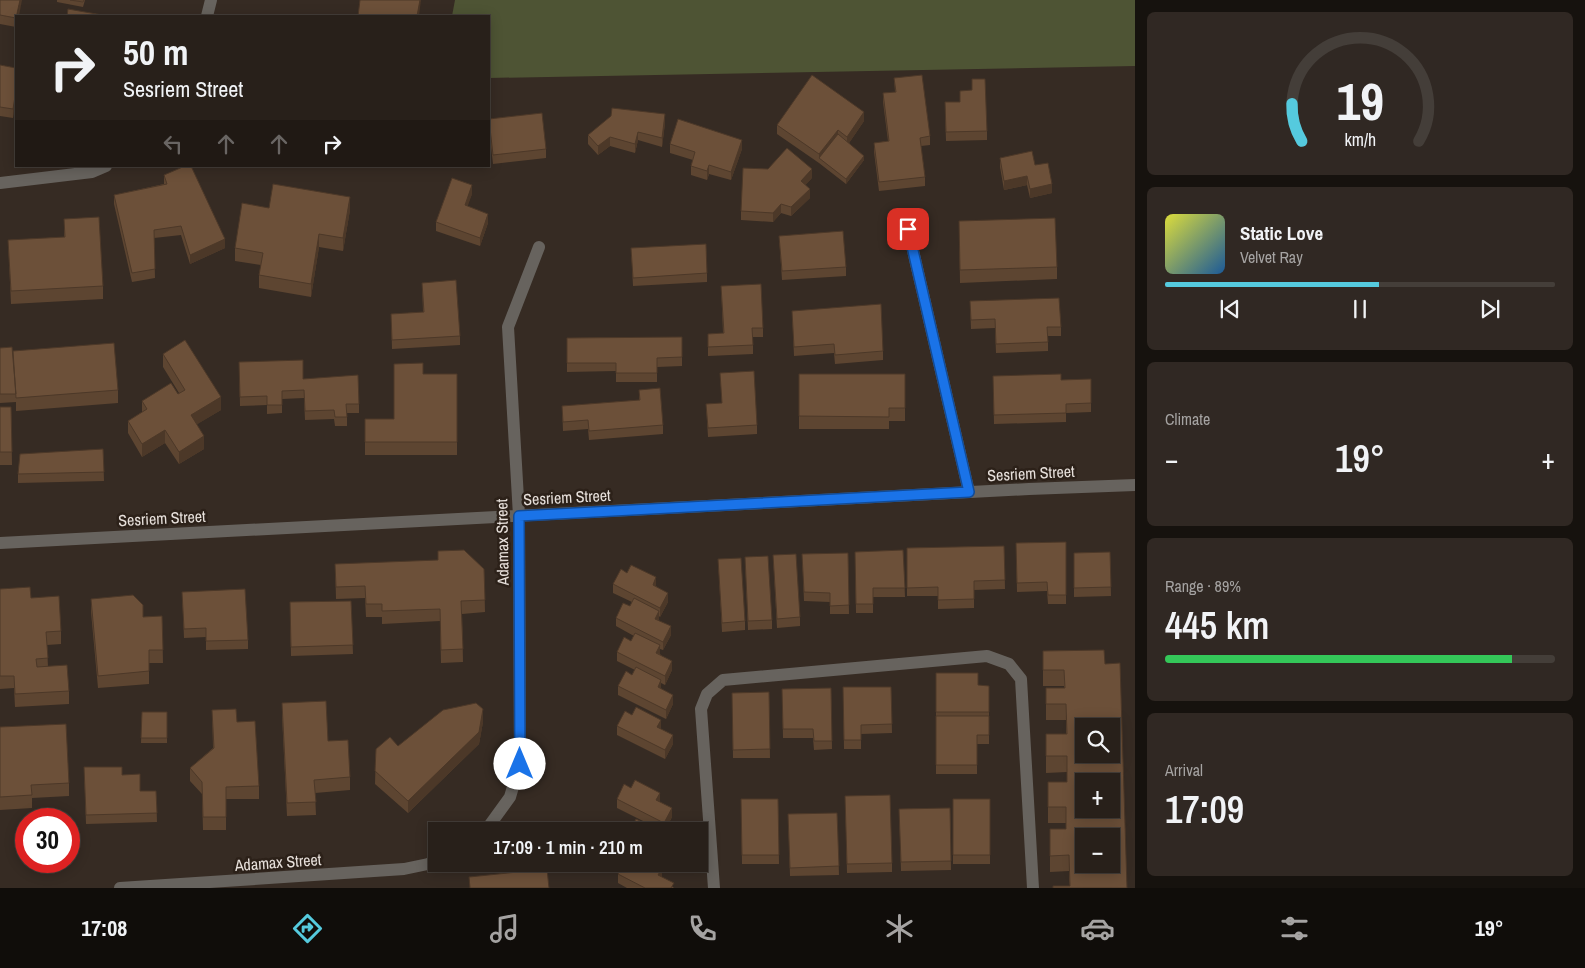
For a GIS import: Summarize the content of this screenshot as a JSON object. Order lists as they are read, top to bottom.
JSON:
{
  "streets": {
    "street": ["Sesriem Street", "Adamax Street"]
  },
  "crossings": [
    ["Sesriem Street", "Adamax Street"]
  ],
  "page": {
    "turn": ["50 m", "Sesriem Street"],
    "song": ["Static Love", "Velvet Ray"],
    "tile": [
      "Climate",
      ["Range · 89%", "445 km"],
      ["Arrival", "17:09"]
    ],
    "heat": ["−", "19°", "+"],
    "map_buttons": ["+", "−"],
    "limit": "30",
    "trip": "17:09 · 1 min · 210 m",
    "tabs": ["17:08", "19°"],
    "gauge": ["19", "km/h"]
  }
}
